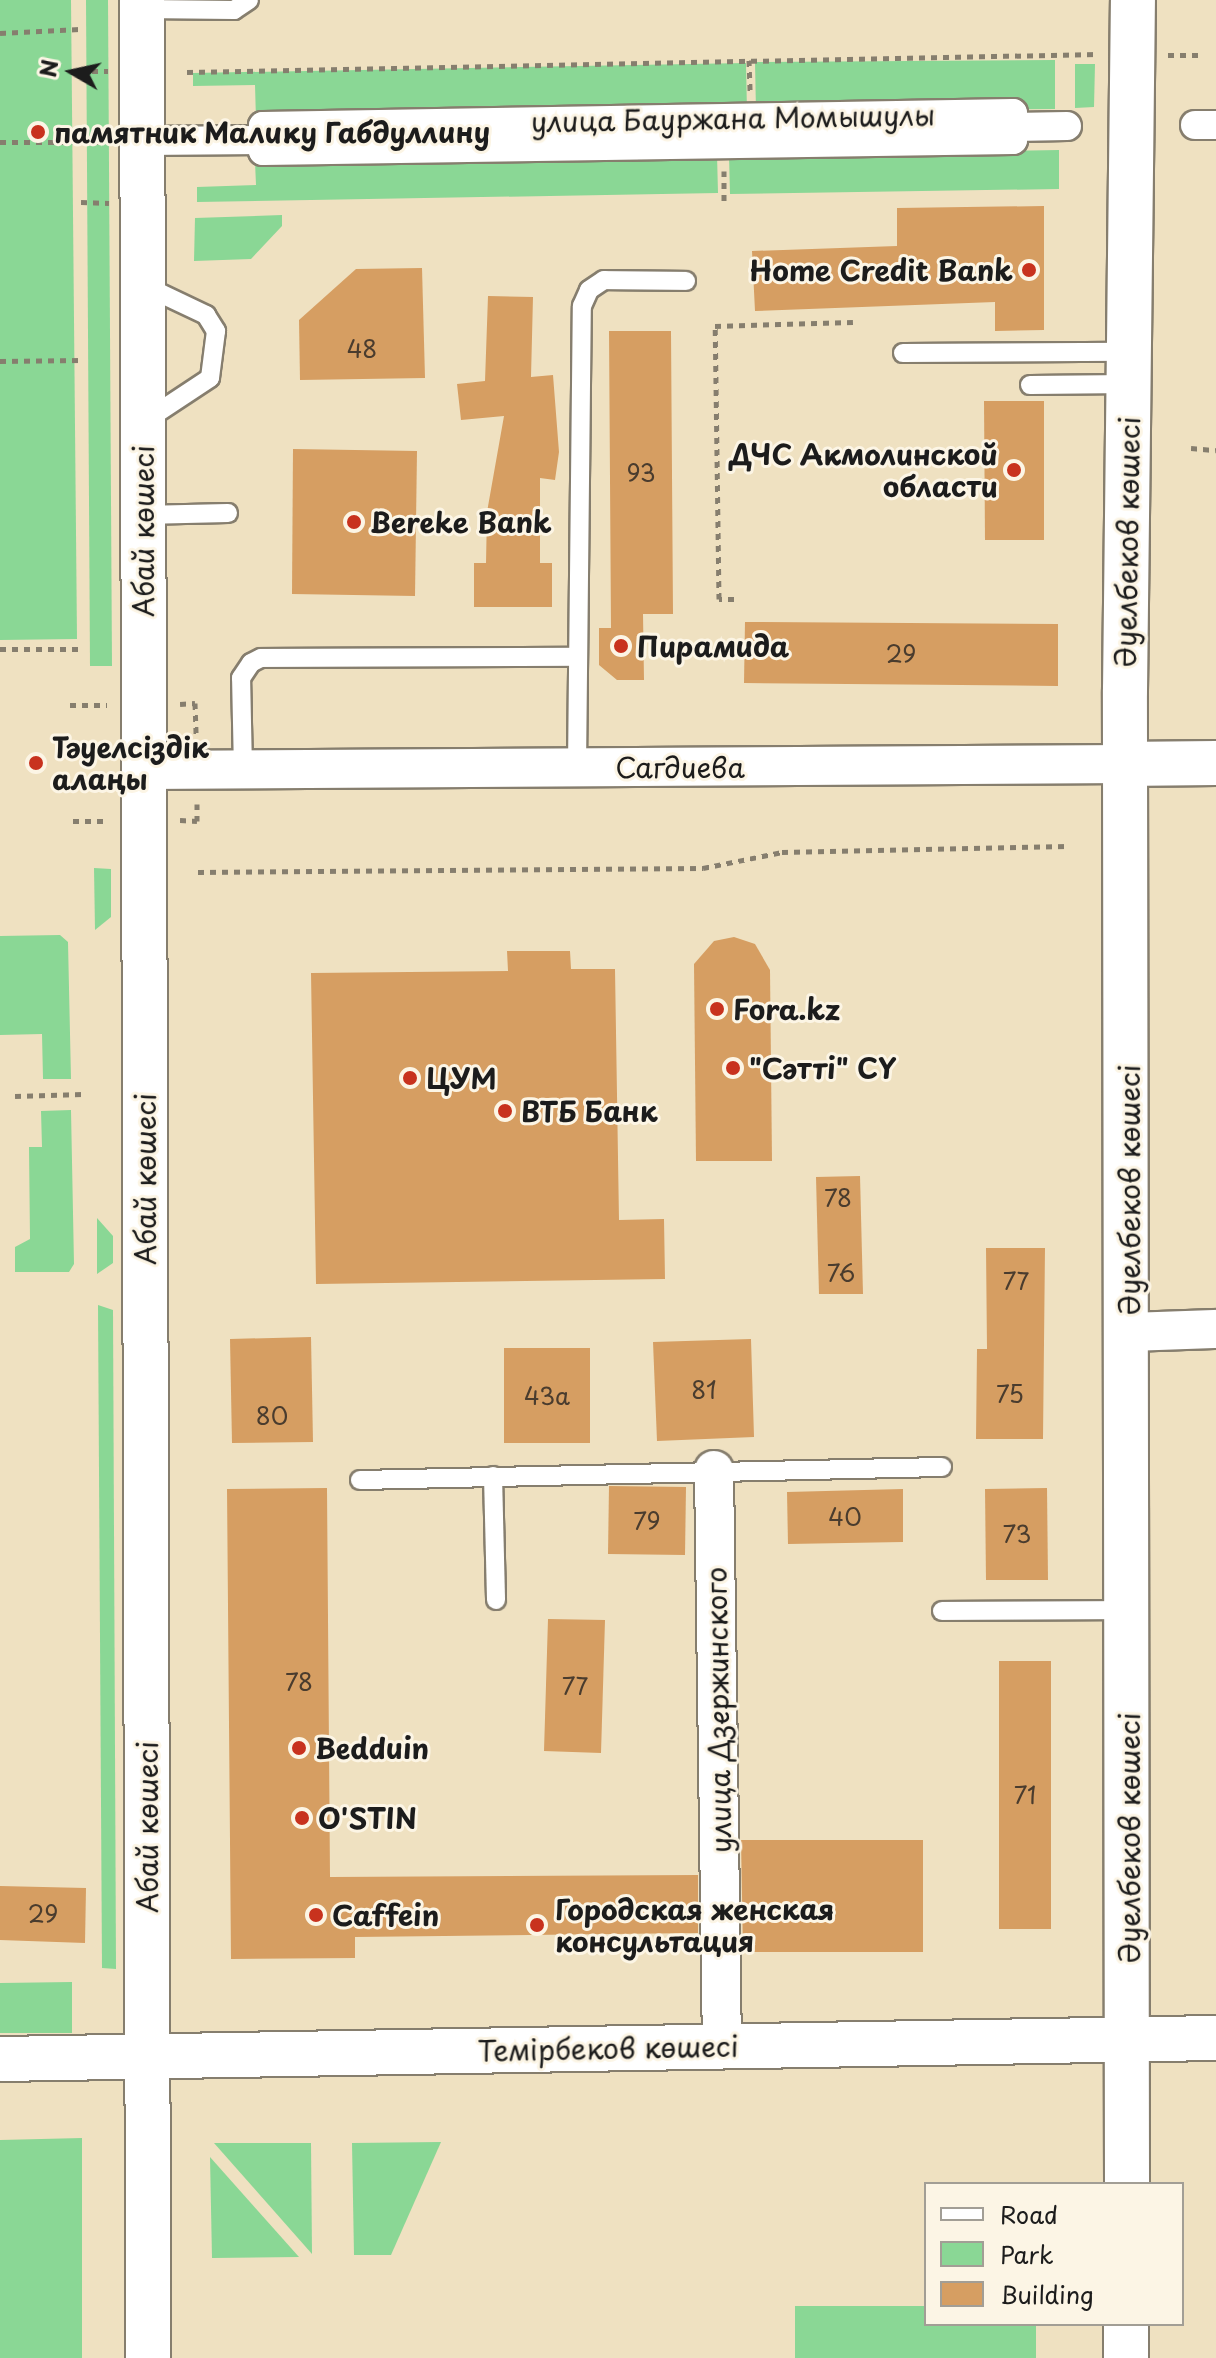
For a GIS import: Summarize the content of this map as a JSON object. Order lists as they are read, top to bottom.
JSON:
{
  "streets": {
    "street": [
      "улица Бауржана Момышулы",
      "Абай көшесі",
      "Әуелбеков көшесі",
      "Сагдиева",
      "улица Дзержинского",
      "Темірбеков көшесі"
    ]
  },
  "crossings": [
    ["улица Бауржана Момышулы", "Абай көшесі"],
    ["Абай көшесі", "Сагдиева"],
    ["Абай көшесі", "Темірбеков көшесі"],
    ["Әуелбеков көшесі", "Сагдиева"],
    ["Әуелбеков көшесі", "Темірбеков көшесі"],
    ["улица Дзержинского", "Темірбеков көшесі"]
  ],
  "places": [
    "памятник Малику Габдуллину",
    "Home Credit Bank",
    "ДЧС Акмолинской области",
    "Bereke Bank",
    "Пирамида",
    "Тәуелсіздік алаңы",
    "Fora.kz",
    "\"Сәтті\" СY",
    "ЦУМ",
    "ВТБ Банк",
    "Bedduin",
    "O'STIN",
    "Caffein",
    "Городская женская консультация"
  ],
  "house_numbers": [
    "48",
    "93",
    "29",
    "78",
    "76",
    "77",
    "81",
    "75",
    "43а",
    "80",
    "40",
    "79",
    "73",
    "78",
    "77",
    "71",
    "29"
  ],
  "legend": ["Road", "Park", "Building"],
  "north": "left"
}
